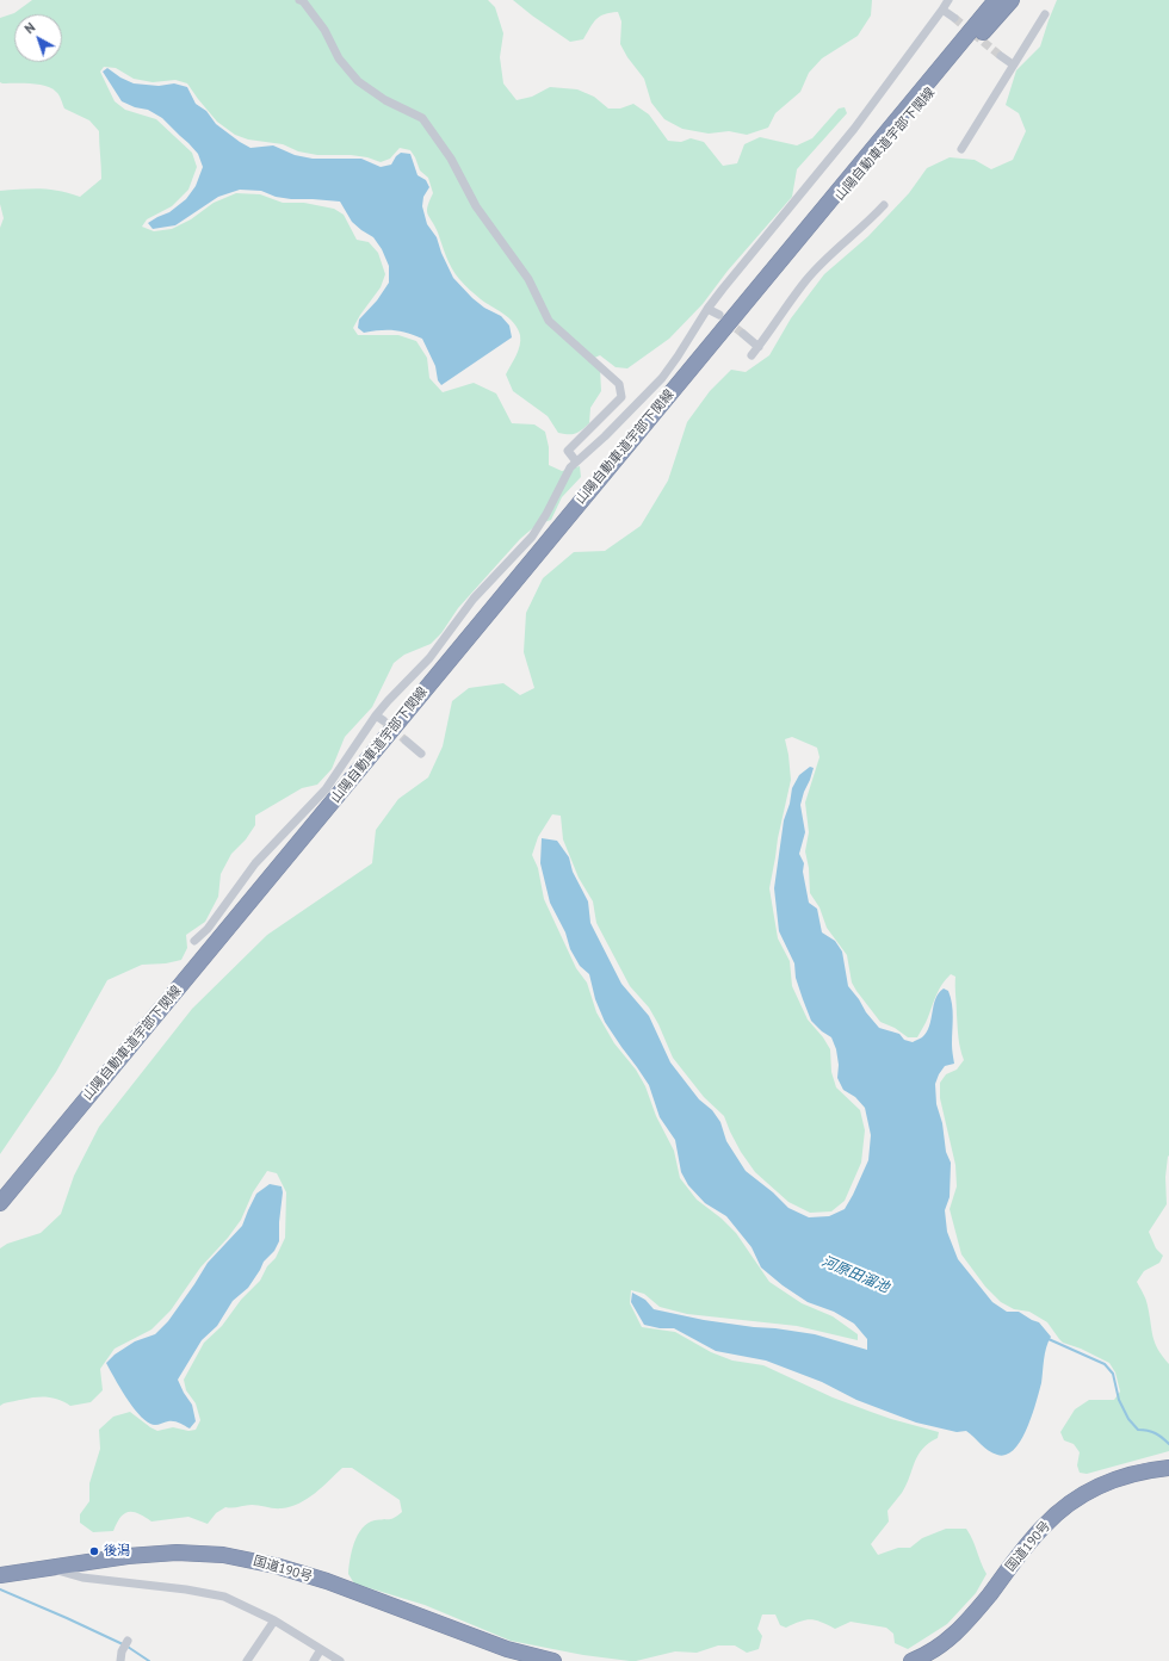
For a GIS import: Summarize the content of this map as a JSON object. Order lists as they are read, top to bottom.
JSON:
{
  "streets": {
    "highway": ["山陽自動車道宇部下関線", "国道190号"]
  },
  "water": ["河原田溜池"],
  "places": ["後潟"],
  "north": "top left"
}
